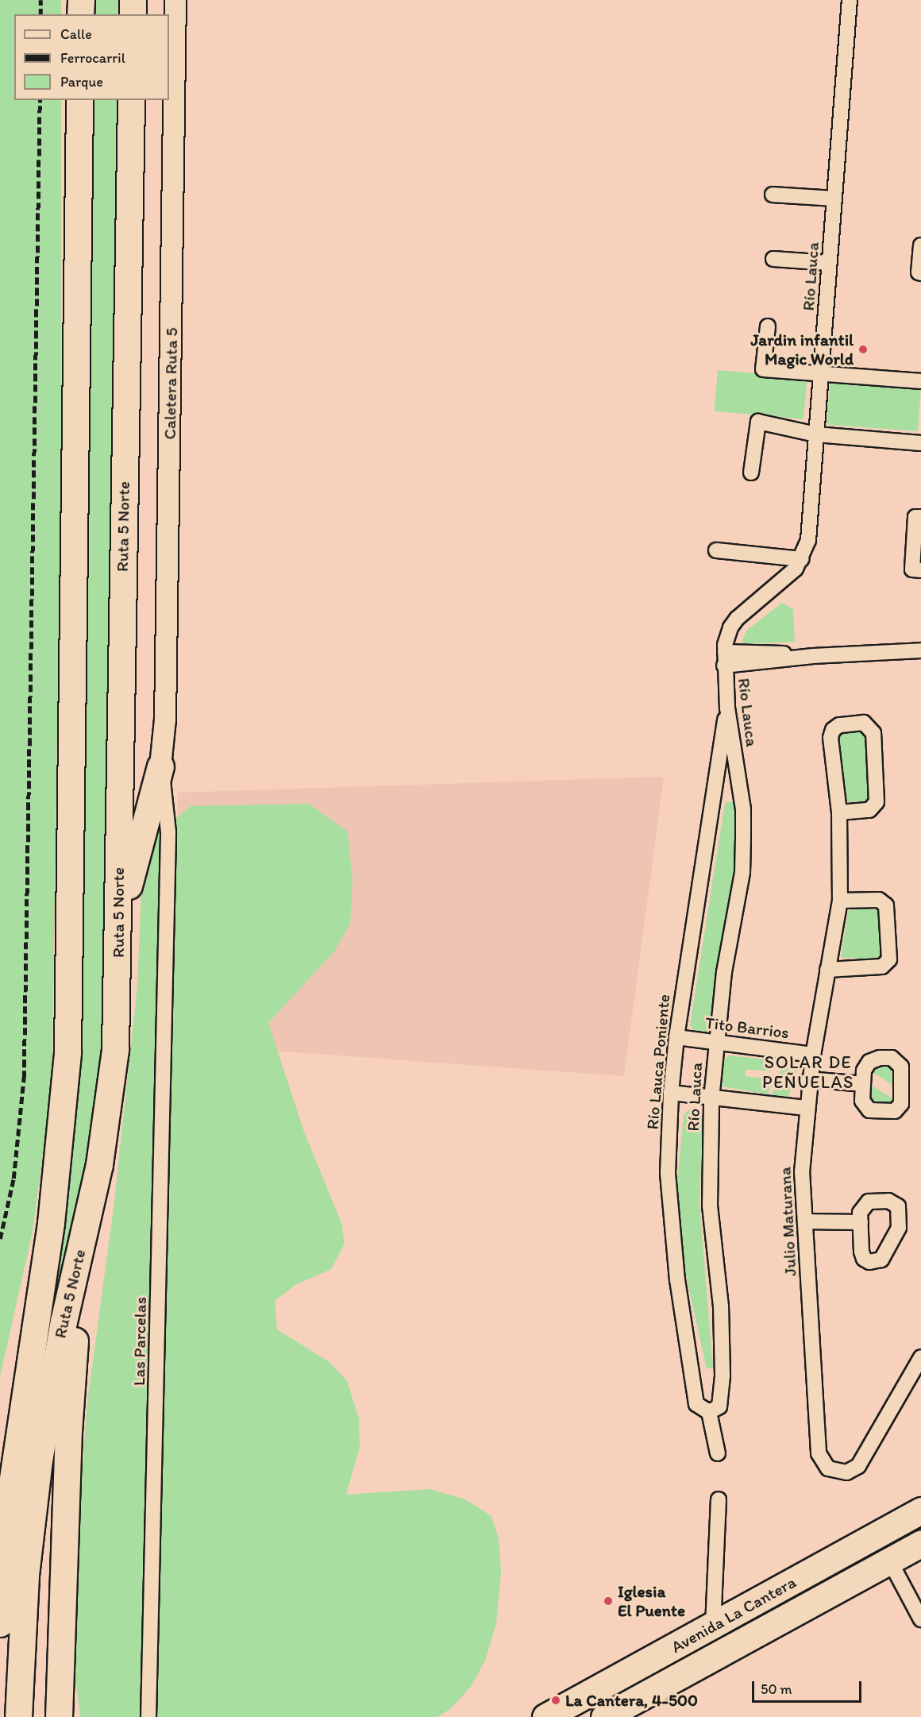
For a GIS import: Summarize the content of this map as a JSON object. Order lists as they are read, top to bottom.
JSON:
{
  "streets": {
    "highway": ["Ruta 5 Norte", "Avenida La Cantera"],
    "street": [
      "Río Lauca",
      "Caletera Ruta 5",
      "Tito Barrios",
      "Río Lauca Poniente",
      "Julio Maturana",
      "Las Parcelas"
    ]
  },
  "crossings": [
    ["Río Lauca", "Tito Barrios"],
    ["Río Lauca", "Río Lauca Poniente"],
    ["Caletera Ruta 5", "Las Parcelas"],
    ["Tito Barrios", "Río Lauca Poniente"],
    ["Tito Barrios", "Julio Maturana"]
  ],
  "districts": ["SOLAR DE PEÑUELAS"],
  "places": ["Jardin infantil Magic World", "Iglesia El Puente", "La Cantera, 4-500"],
  "legend": ["Calle", "Ferrocarril", "Parque"],
  "scale_bar": "50 m"
}
